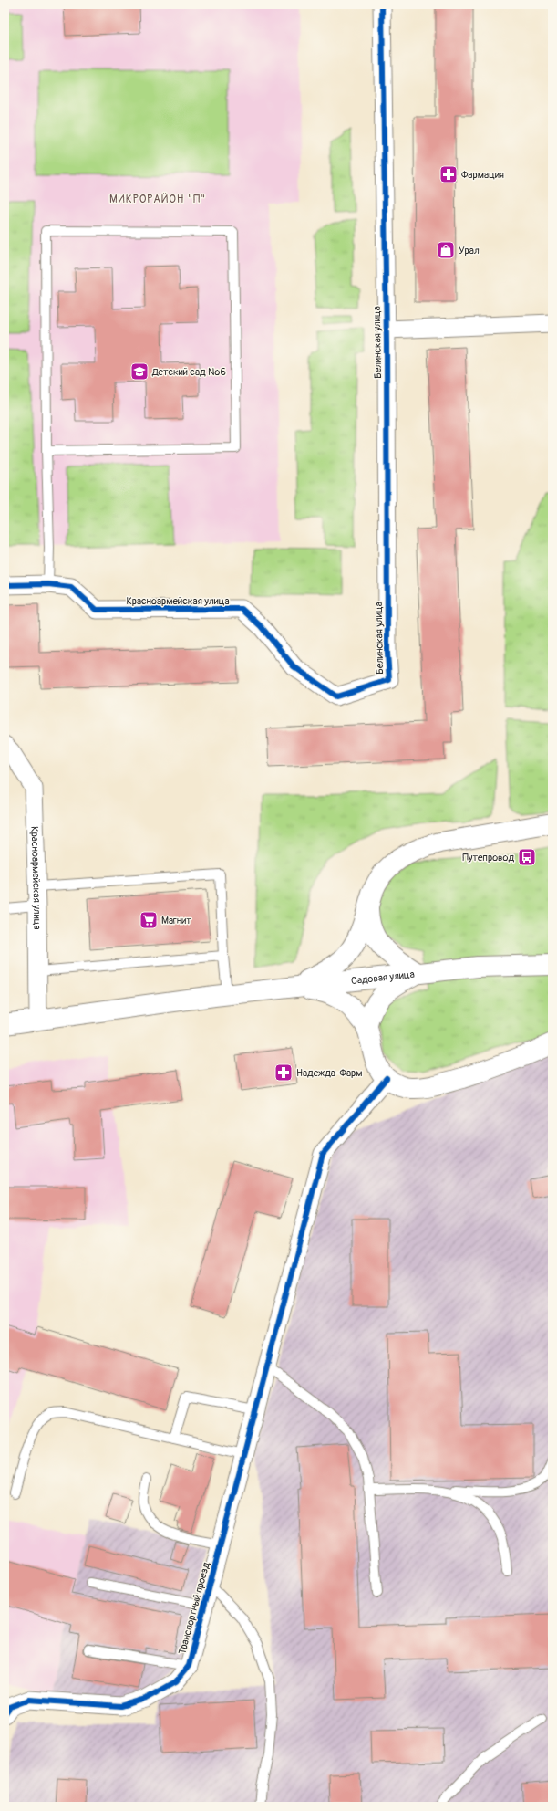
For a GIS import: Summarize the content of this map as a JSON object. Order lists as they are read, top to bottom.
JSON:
{
  "streets": {
    "main road": ["Садовая улица"],
    "street": ["Белинская улица", "Красноармейская улица", "Транспортный проезд"]
  },
  "crossings": [
    ["Белинская улица", "Красноармейская улица"]
  ],
  "districts": ["МИКРОРАЙОН \"П\""],
  "places": {
    "pharmacy": ["Фармация", "Надежда-Фарм"],
    "shop": ["Урал"],
    "school or university": ["Детский сад №6"],
    "bus stop": ["Путепровод"],
    "supermarket": ["Магнит"]
  }
}
